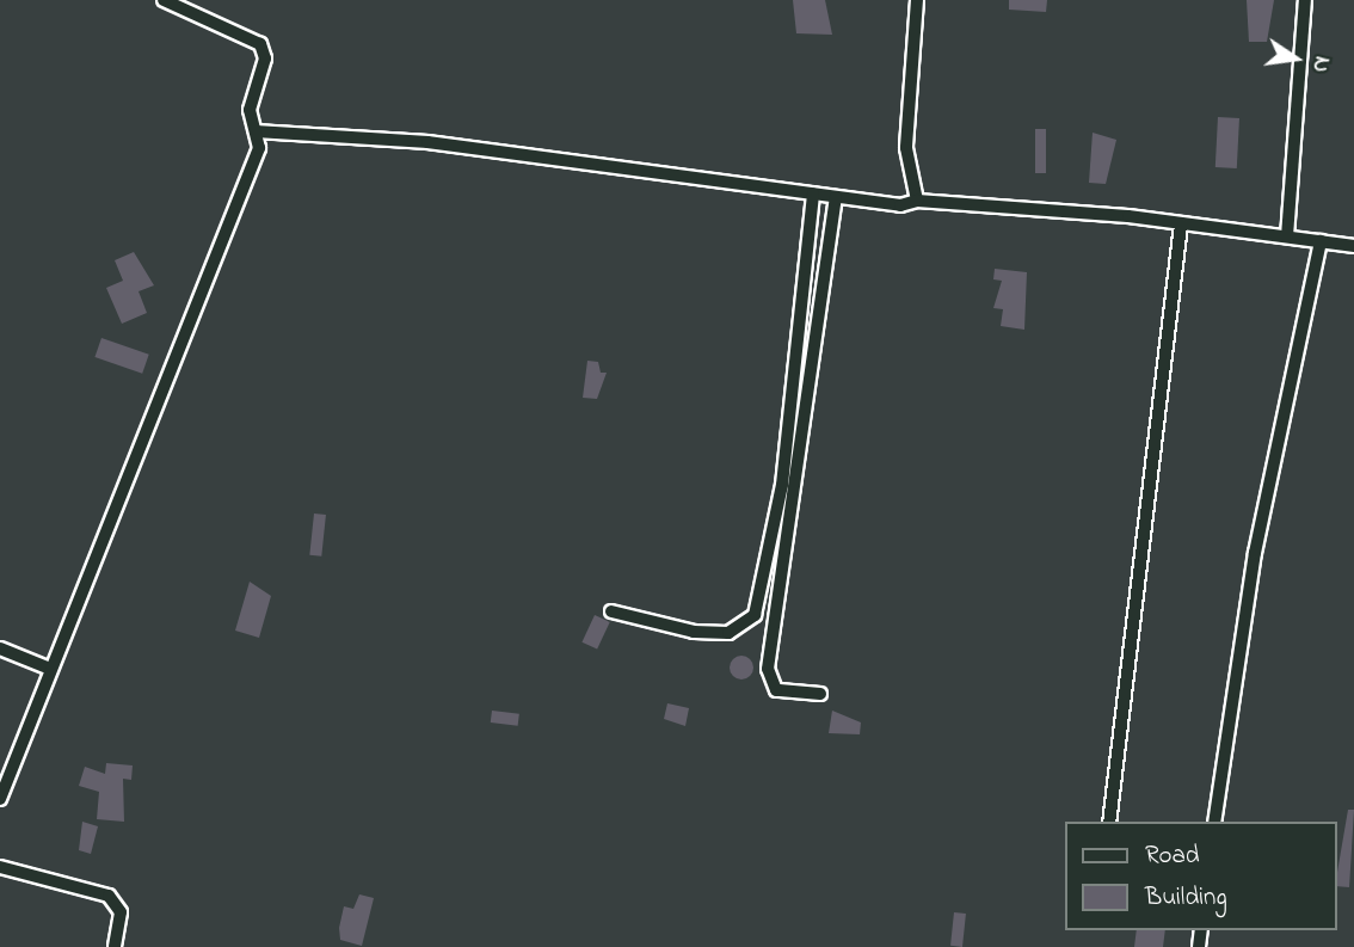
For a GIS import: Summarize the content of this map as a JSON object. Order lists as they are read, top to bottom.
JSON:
{
  "legend": ["Road", "Building"],
  "north": "right"
}
